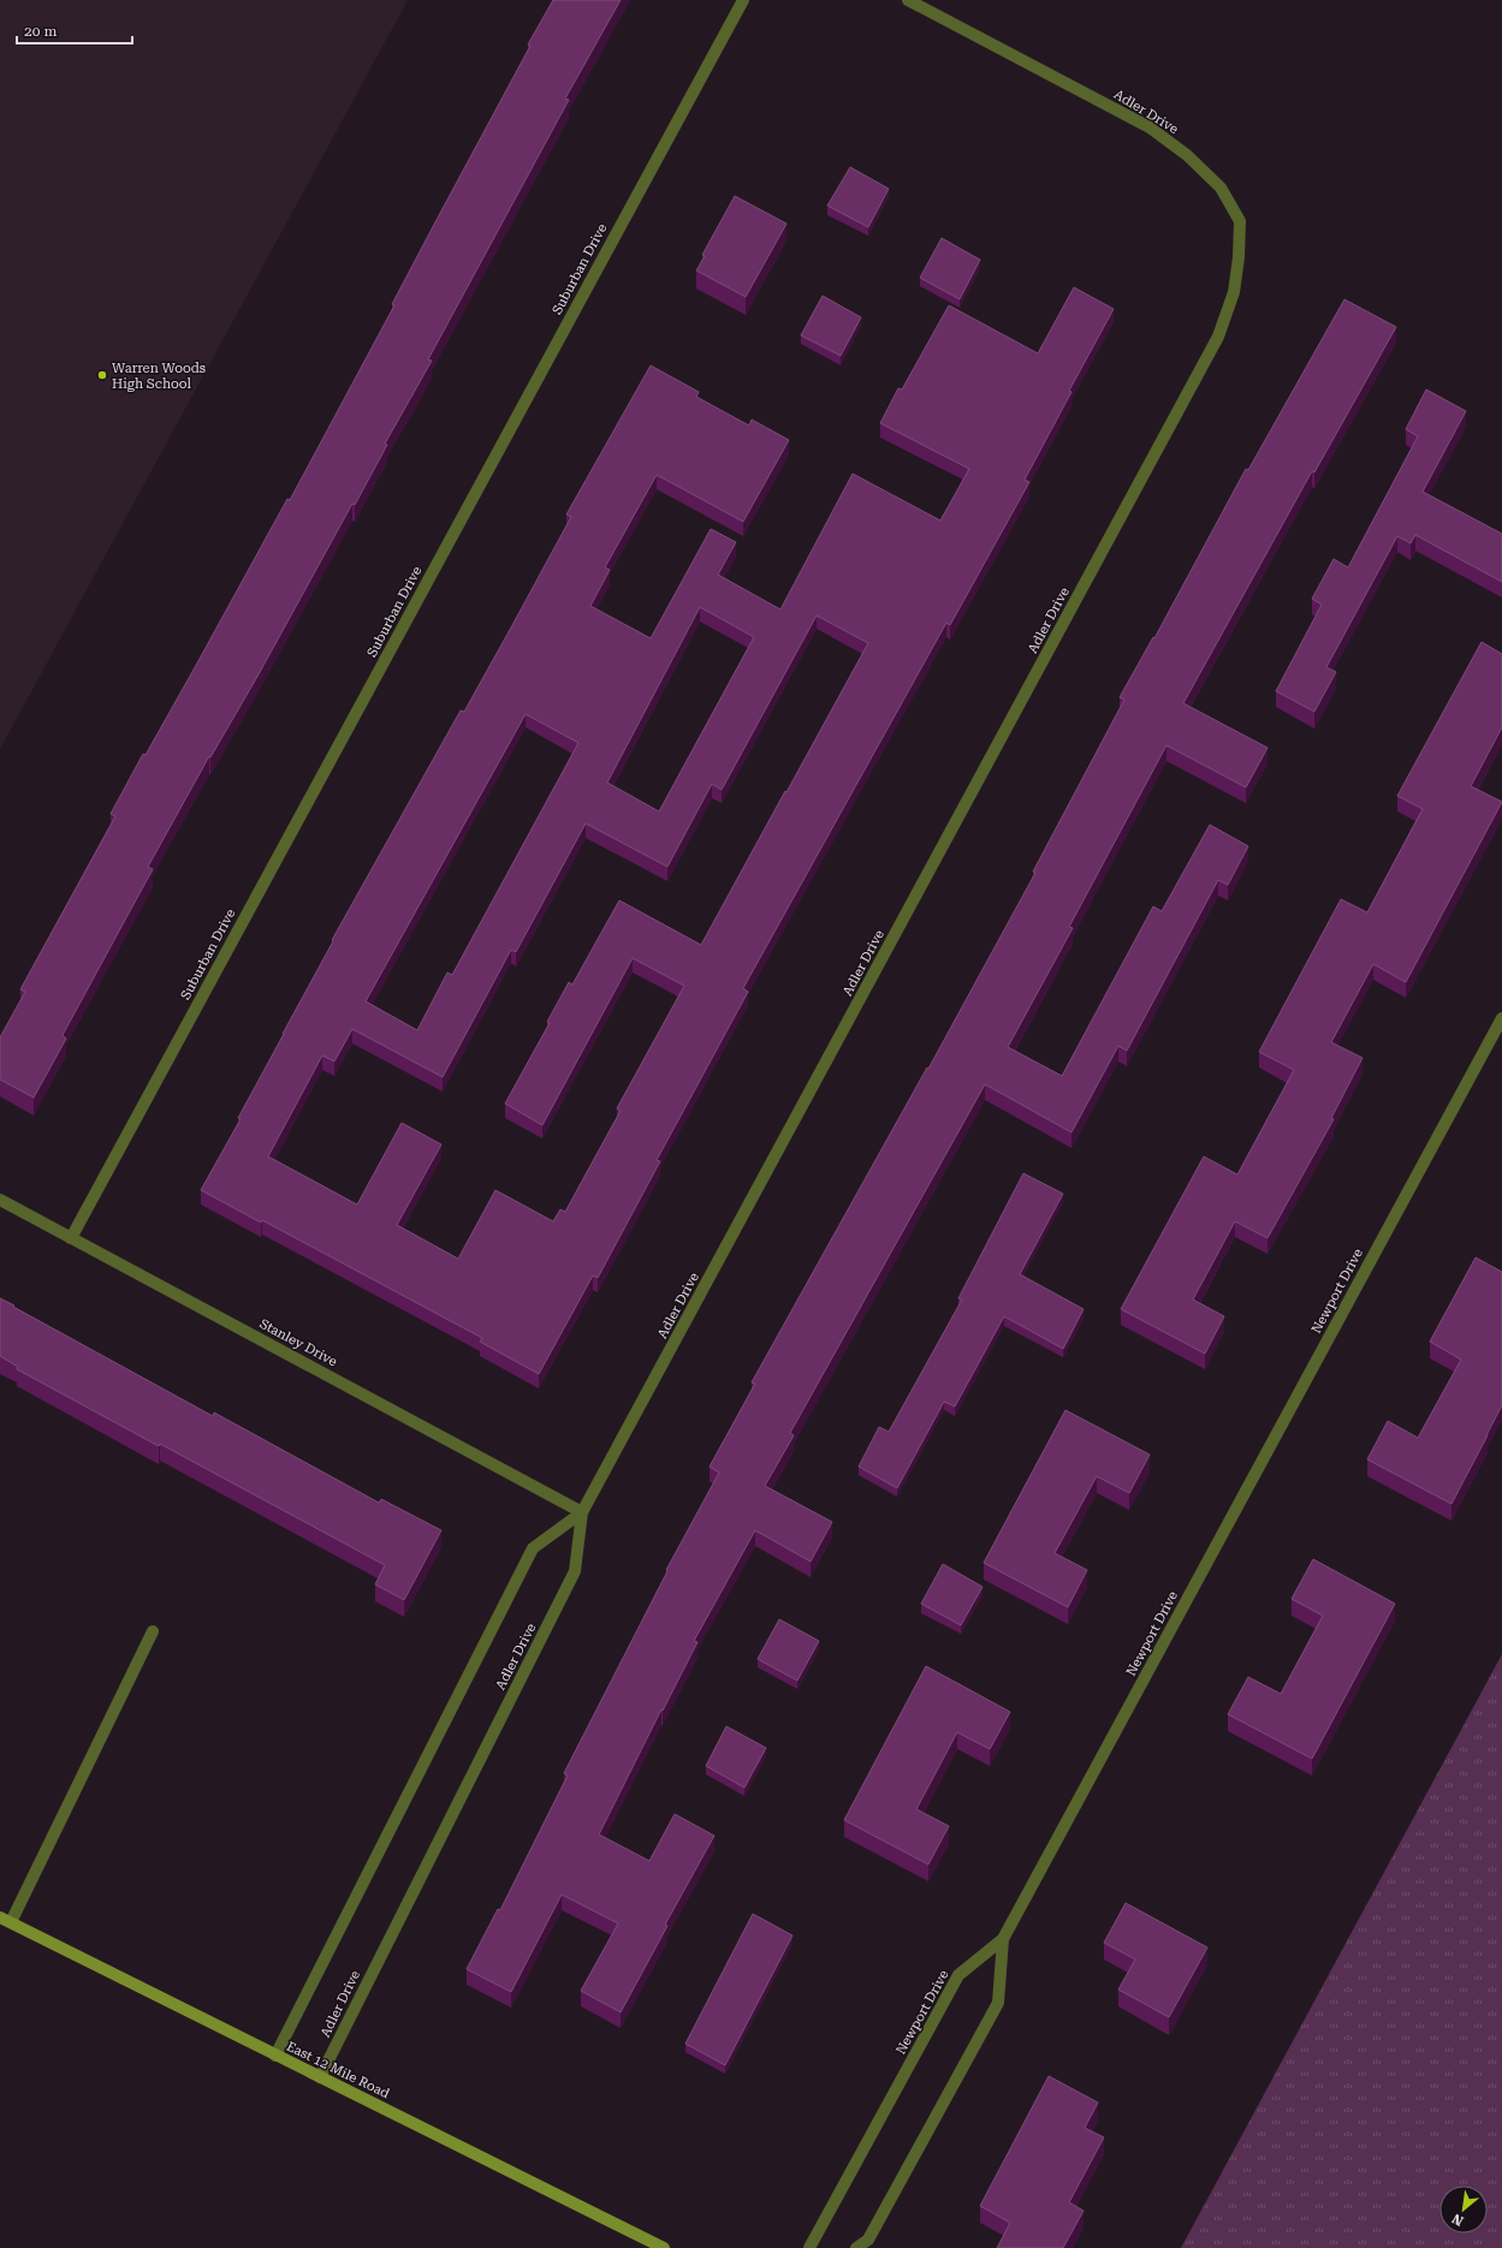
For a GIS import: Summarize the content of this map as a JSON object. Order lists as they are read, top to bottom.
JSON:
{
  "streets": {
    "main road": ["East 12 Mile Road"],
    "street": [
      "Adler Drive",
      "Suburban Drive",
      "Newport Drive",
      "Stanley Drive"
    ]
  },
  "crossings": [
    ["Adler Drive", "Stanley Drive"],
    ["Adler Drive", "East 12 Mile Road"],
    ["Suburban Drive", "Stanley Drive"]
  ],
  "places": ["Warren Woods High School"],
  "scale_bar": "20 m",
  "north": "bottom left"
}
